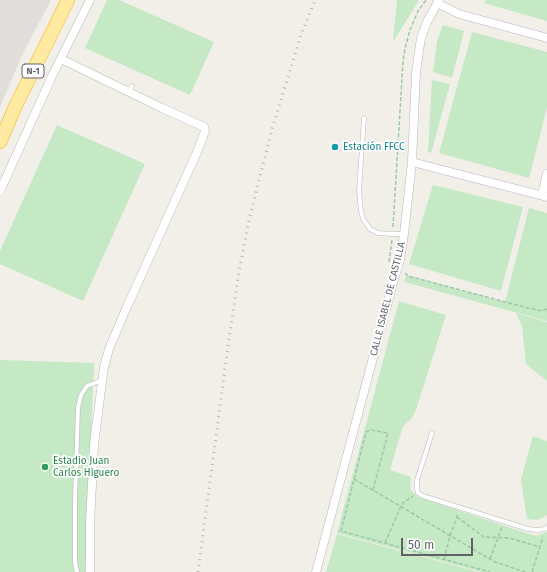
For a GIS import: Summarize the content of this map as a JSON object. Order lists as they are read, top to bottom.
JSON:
{
  "streets": {
    "highway": ["N-1"],
    "street": ["CALLE ISABEL DE CASTILLA"]
  },
  "places": ["Estación FFCC", "Estadio Juan Carlos Higuero"],
  "scale_bar": "50 m"
}
